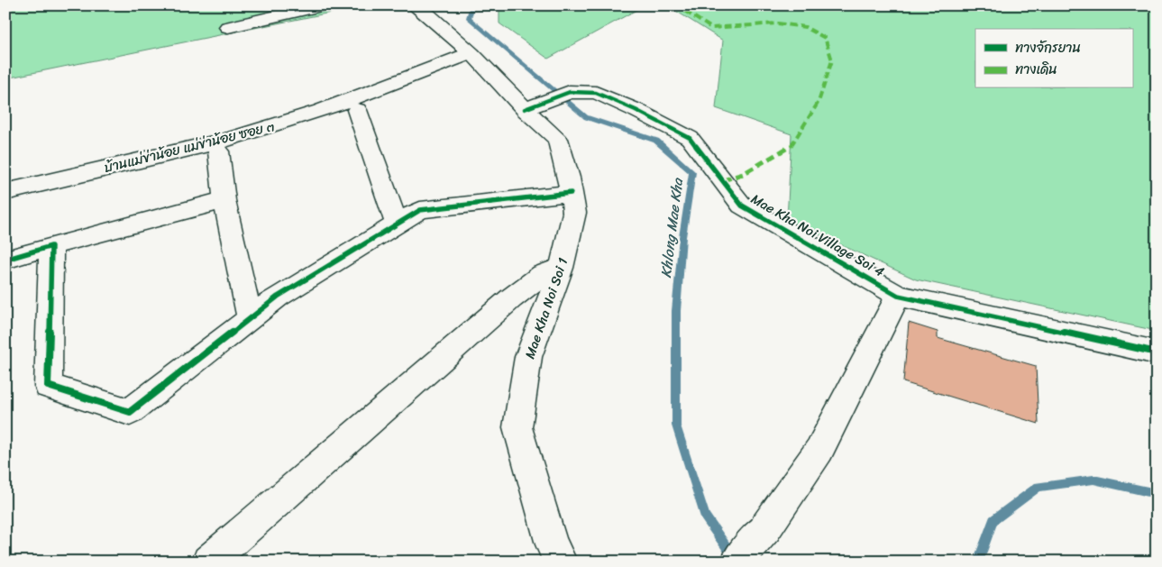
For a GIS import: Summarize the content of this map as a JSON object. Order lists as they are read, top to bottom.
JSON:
{
  "streets": {
    "street": ["บ้านแม่ข่าน้อย แม่ข่าน้อย ซอย ๓", "Mae Kha Noi Village Soi 4", "Mae Kha Noi Soi 1"]
  },
  "crossings": [
    ["บ้านแม่ข่าน้อย แม่ข่าน้อย ซอย ๓", "Mae Kha Noi Soi 1"],
    ["Mae Kha Noi Village Soi 4", "Mae Kha Noi Soi 1"]
  ],
  "water": ["Khlong Mae Kha"],
  "legend": ["ทางจักรยาน", "ทางเดิน"]
}
